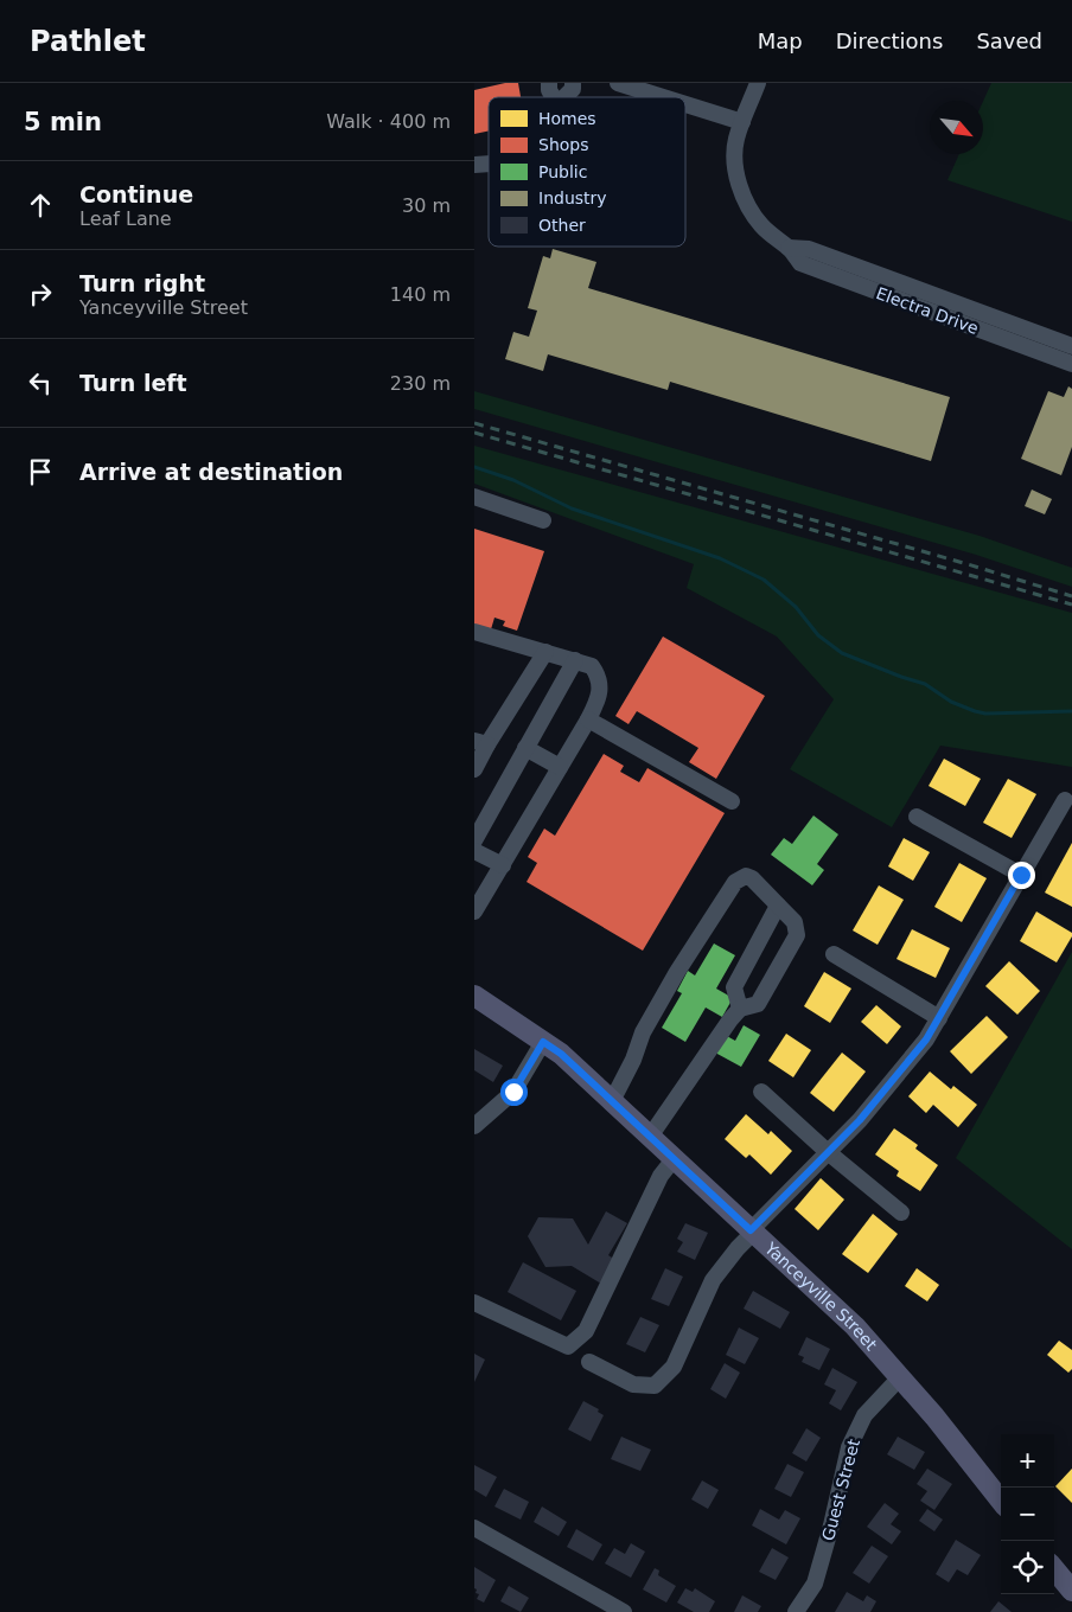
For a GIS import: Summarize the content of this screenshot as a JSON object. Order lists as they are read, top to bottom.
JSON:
{
  "streets": {
    "main road": ["Yanceyville Street"],
    "street": ["Electra Drive", "Guest Street"]
  },
  "crossings": [
    ["Yanceyville Street", "Guest Street"]
  ],
  "legend": [
    "Homes",
    "Shops",
    "Public",
    "Industry",
    "Other"
  ],
  "north": "bottom right",
  "page": {
    "header": "Pathlet",
    "nav": ["Map", "Directions", "Saved"],
    "heading": ["5 min", "Walk · 400 m"],
    "list": [
      ["Continue", "Leaf Lane", "30 m"],
      ["Turn right", "Yanceyville Street", "140 m"],
      ["Turn left", "230 m"],
      "Arrive at destination"
    ],
    "map_buttons": ["+", "−"]
  }
}
